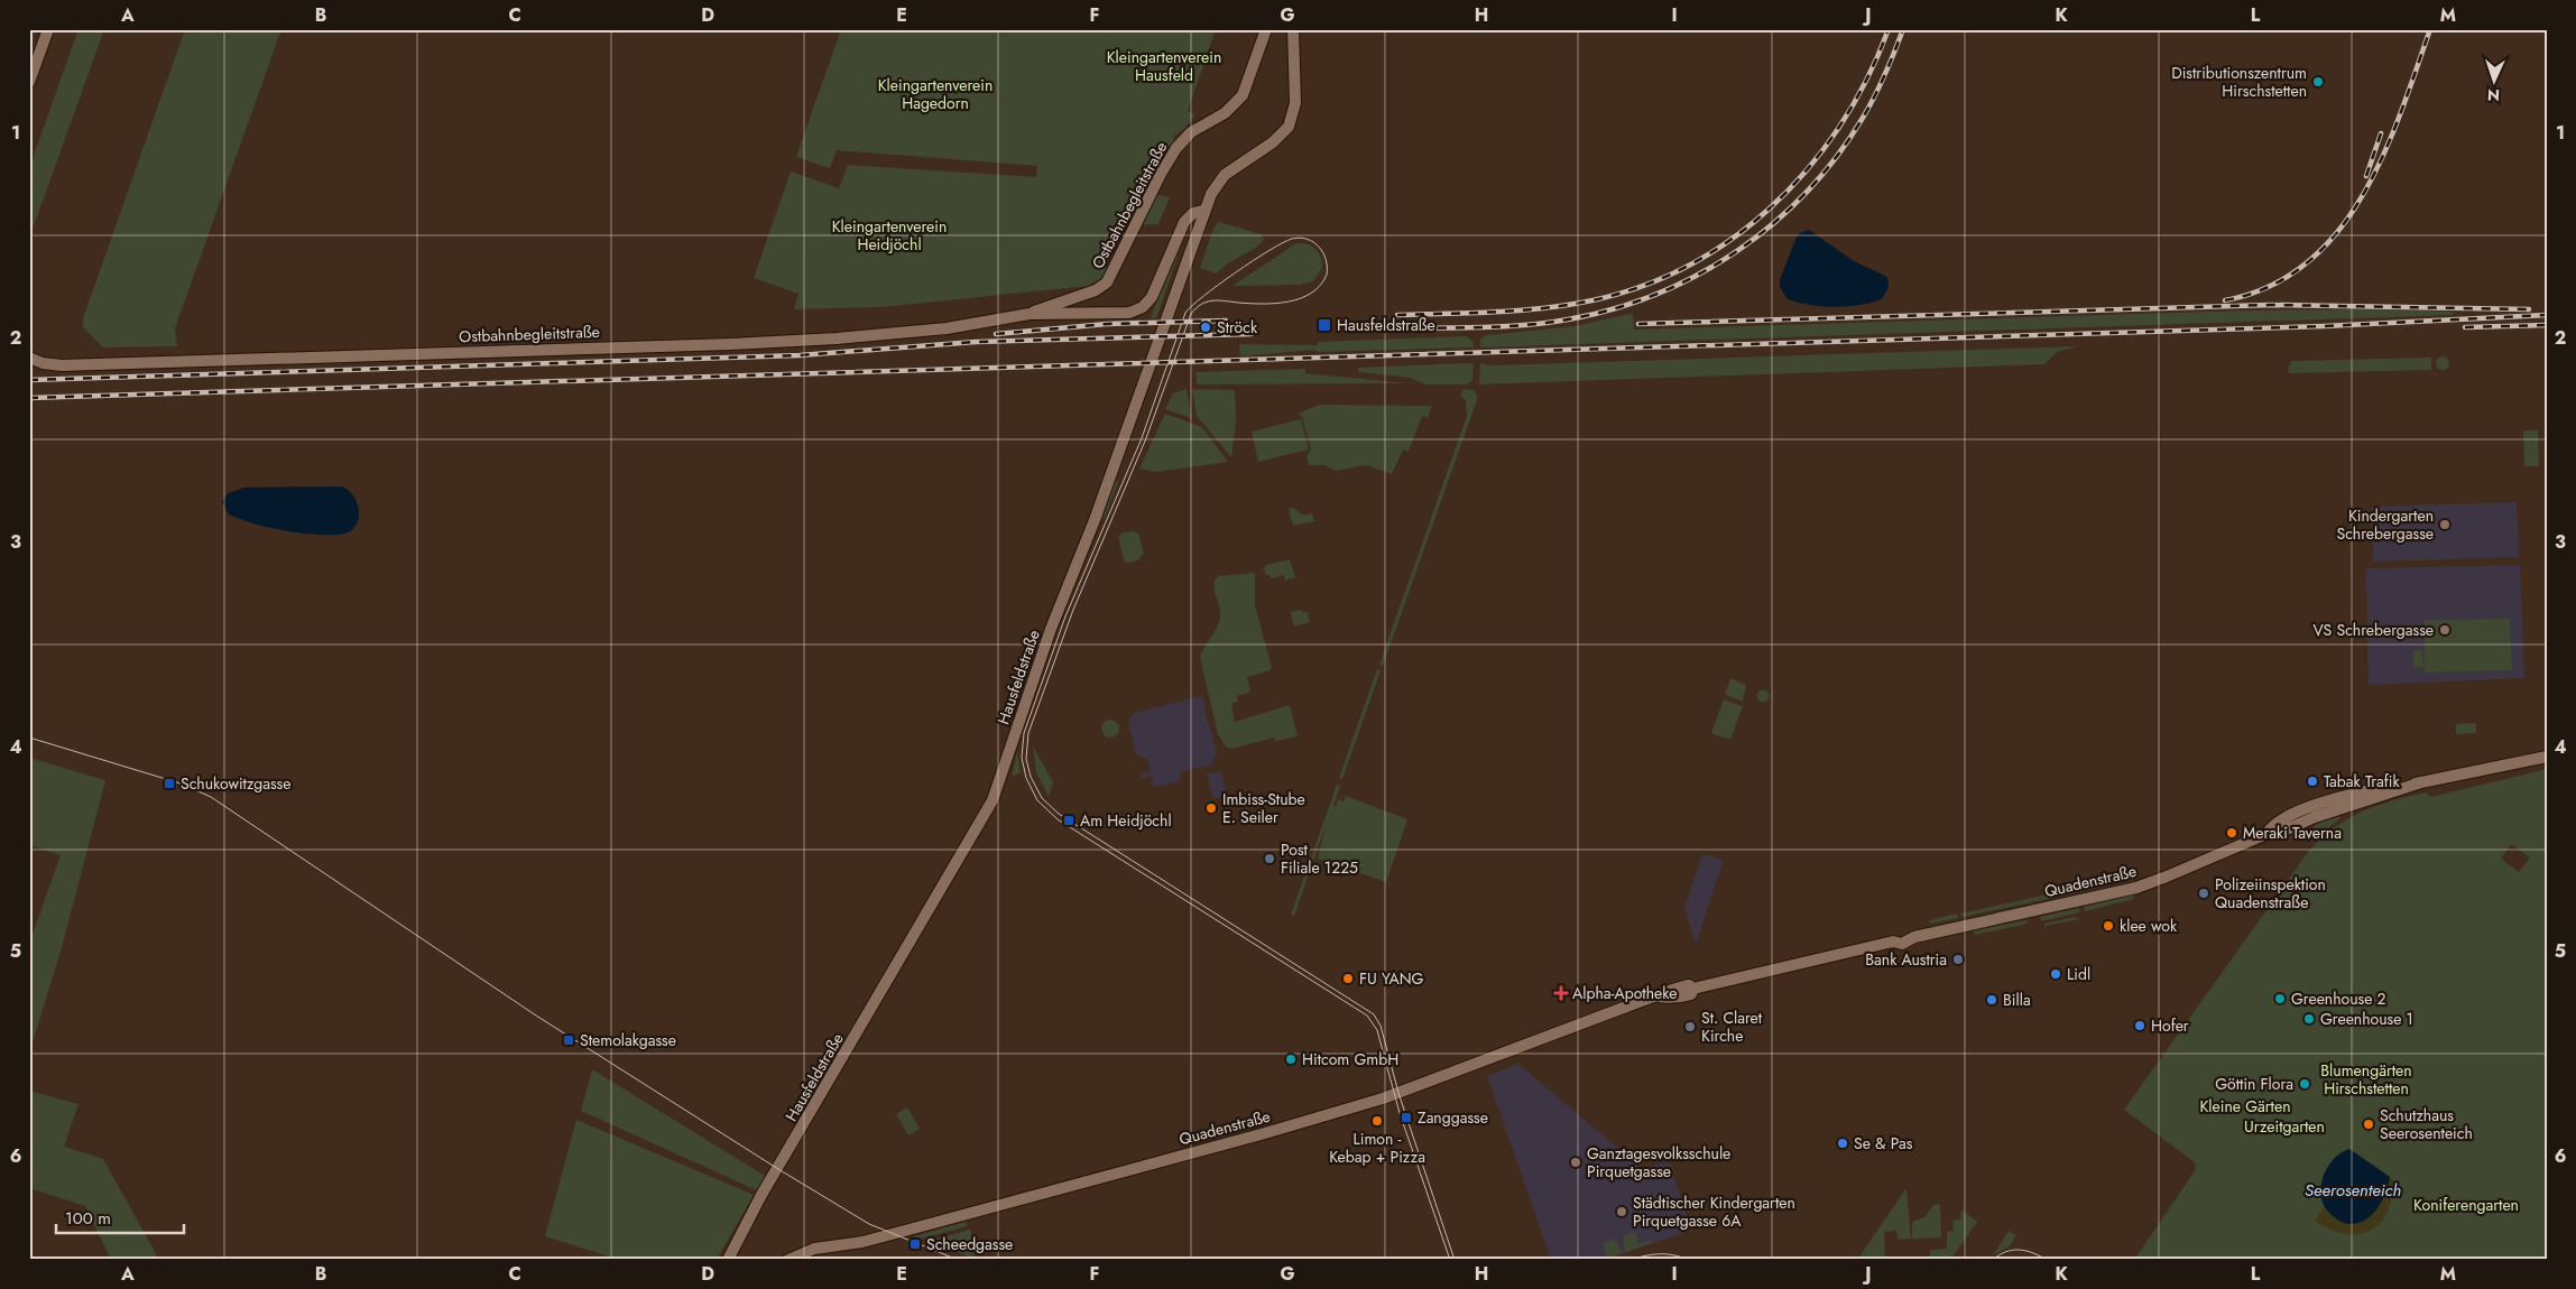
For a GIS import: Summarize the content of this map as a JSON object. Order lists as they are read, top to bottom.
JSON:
{
  "streets": {
    "street": ["Ostbahnbegleitstraße", "Hausfeldstraße", "Quadenstraße"]
  },
  "crossings": [
    ["Ostbahnbegleitstraße", "Hausfeldstraße"]
  ],
  "water": ["Seerosenteich"],
  "parks": [
    "Kleingartenverein Hausfeld",
    "Kleingartenverein Hagedorn",
    "Kleingartenverein Heidjöchl",
    "Blumengärten Hirschstetten",
    "Kleine Gärten",
    "Urzeitgarten",
    "Koniferengarten"
  ],
  "places": {
    "other": [
      "Distributionszentrum Hirschstetten",
      "Ströck",
      "Kindergarten Schrebergasse",
      "VS Schrebergasse",
      "Tabak Trafik",
      "Imbiss-Stube E. Seiler",
      "Meraki Taverna",
      "Post Filiale 1225",
      "Polizeiinspektion Quadenstraße",
      "klee wok",
      "Bank Austria",
      "Lidl",
      "FU YANG",
      "Greenhouse 2",
      "Billa",
      "Greenhouse 1",
      "Hofer",
      "St. Claret Kirche",
      "Hitcom GmbH",
      "Göttin Flora",
      "Limon - Kebap + Pizza",
      "Schutzhaus Seerosenteich",
      "Se & Pas",
      "Ganztagesvolksschule Pirquetgasse",
      "Städtischer Kindergarten Pirquetgasse 6A"
    ],
    "transit": [
      "Hausfeldstraße",
      "Schukowitzgasse",
      "Am Heidjöchl",
      "Stemolakgasse",
      "Zanggasse",
      "Scheedgasse"
    ],
    "health": ["Alpha-Apotheke"]
  },
  "scale_bar": "100 m",
  "north": "bottom",
  "grid": {
    "columns": [
      "A",
      "B",
      "C",
      "D",
      "E",
      "F",
      "G",
      "H",
      "I",
      "J",
      "K",
      "L",
      "M"
    ],
    "rows": [
      "1",
      "2",
      "3",
      "4",
      "5",
      "6"
    ]
  }
}
